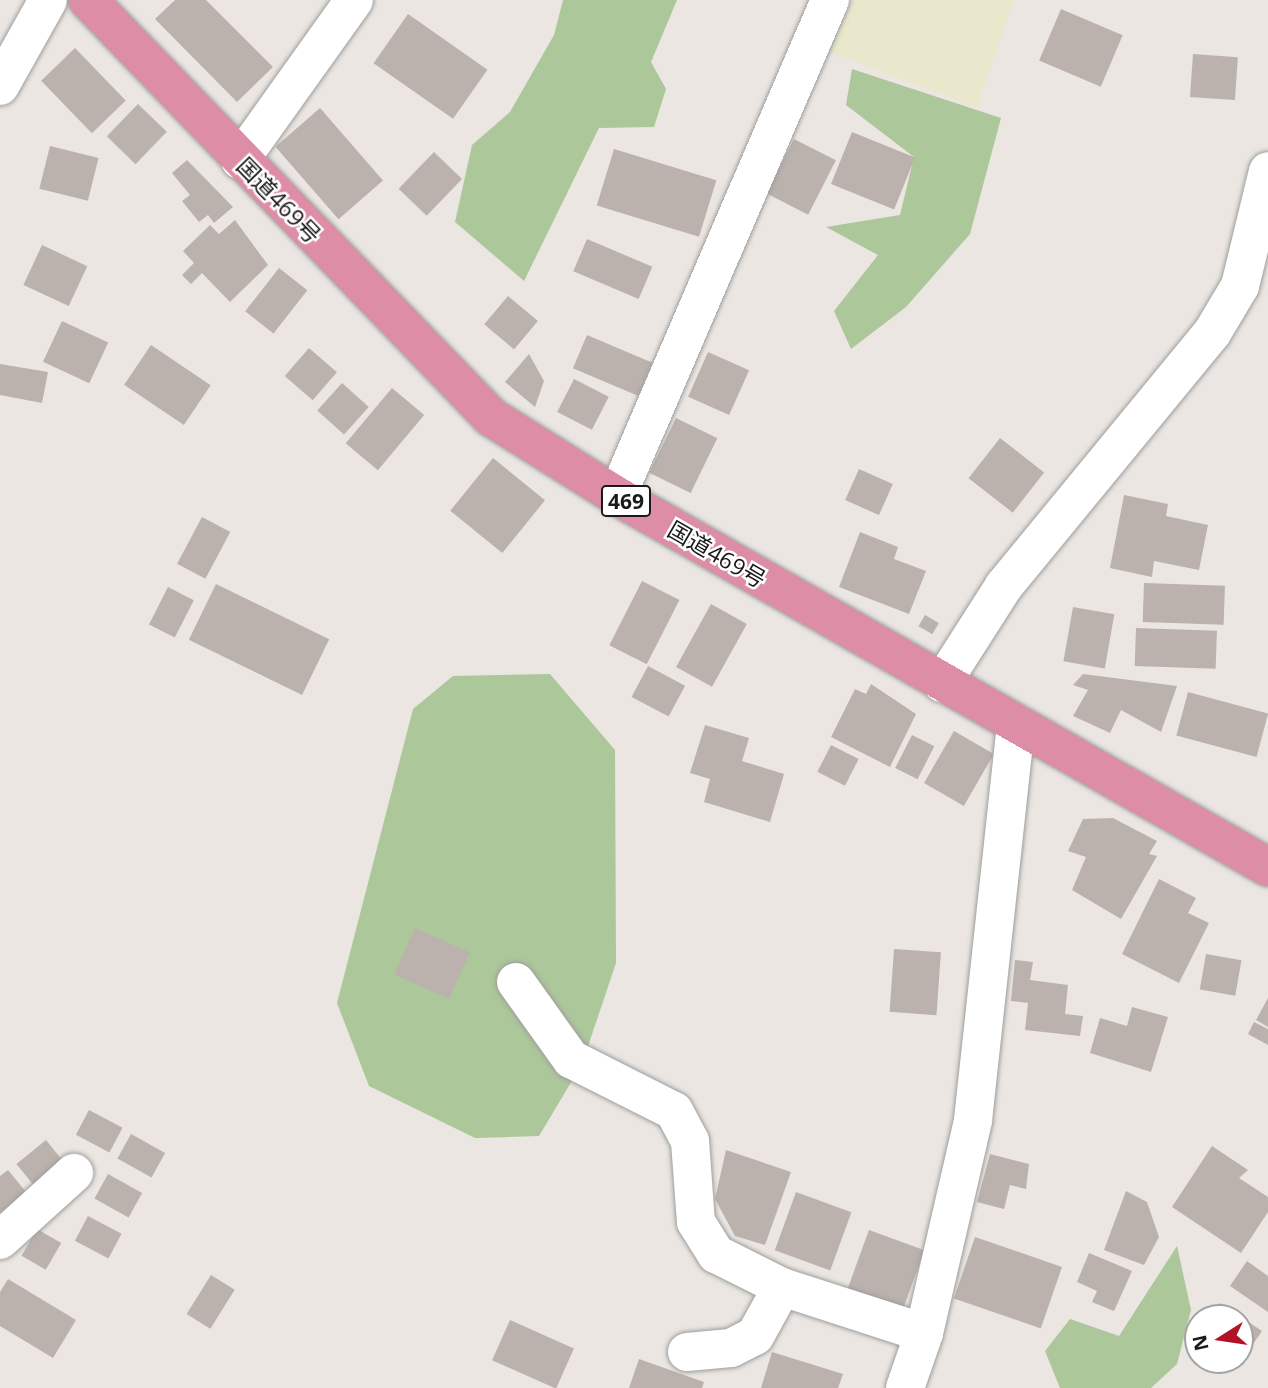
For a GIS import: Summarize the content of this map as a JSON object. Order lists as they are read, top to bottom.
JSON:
{
  "streets": {
    "highway": ["国道469号", "469"]
  },
  "north": "left"
}
